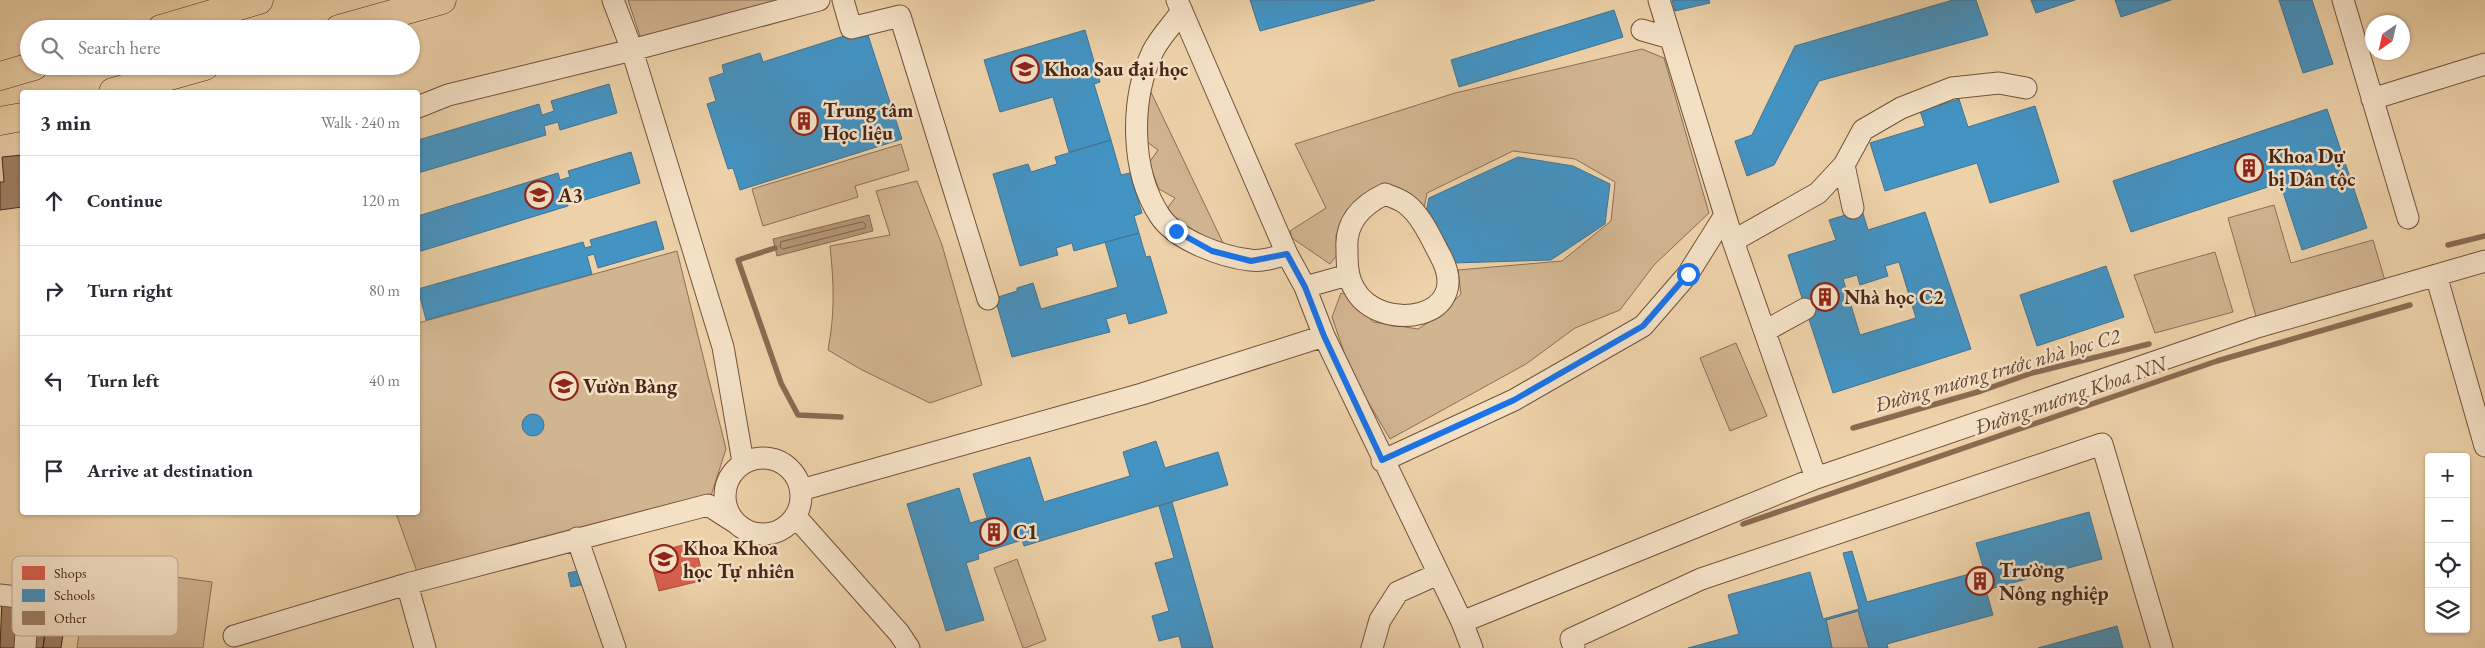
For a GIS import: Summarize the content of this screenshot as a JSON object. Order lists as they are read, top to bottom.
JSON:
{
  "water": ["Đường mương trước nhà học C2", "Đường mương Khoa NN"],
  "places": {
    "school or university": [
      "Khoa Sau đại học",
      "A3",
      "Vườn Bàng",
      "Khoa Khoa học Tự nhiên"
    ],
    "building": [
      "Trung tâm Học liệu",
      "Khoa Dự bị Dân tộc",
      "Nhà học C2",
      "C1",
      "Trường Nông nghiệp"
    ]
  },
  "legend": ["Shops", "Schools", "Other"],
  "north": "bottom left",
  "page": {
    "search": "Search here",
    "heading": ["3 min", "Walk · 240 m"],
    "list": [
      ["Continue", "120 m"],
      ["Turn right", "80 m"],
      ["Turn left", "40 m"],
      "Arrive at destination"
    ],
    "map_buttons": ["+", "−"]
  }
}
